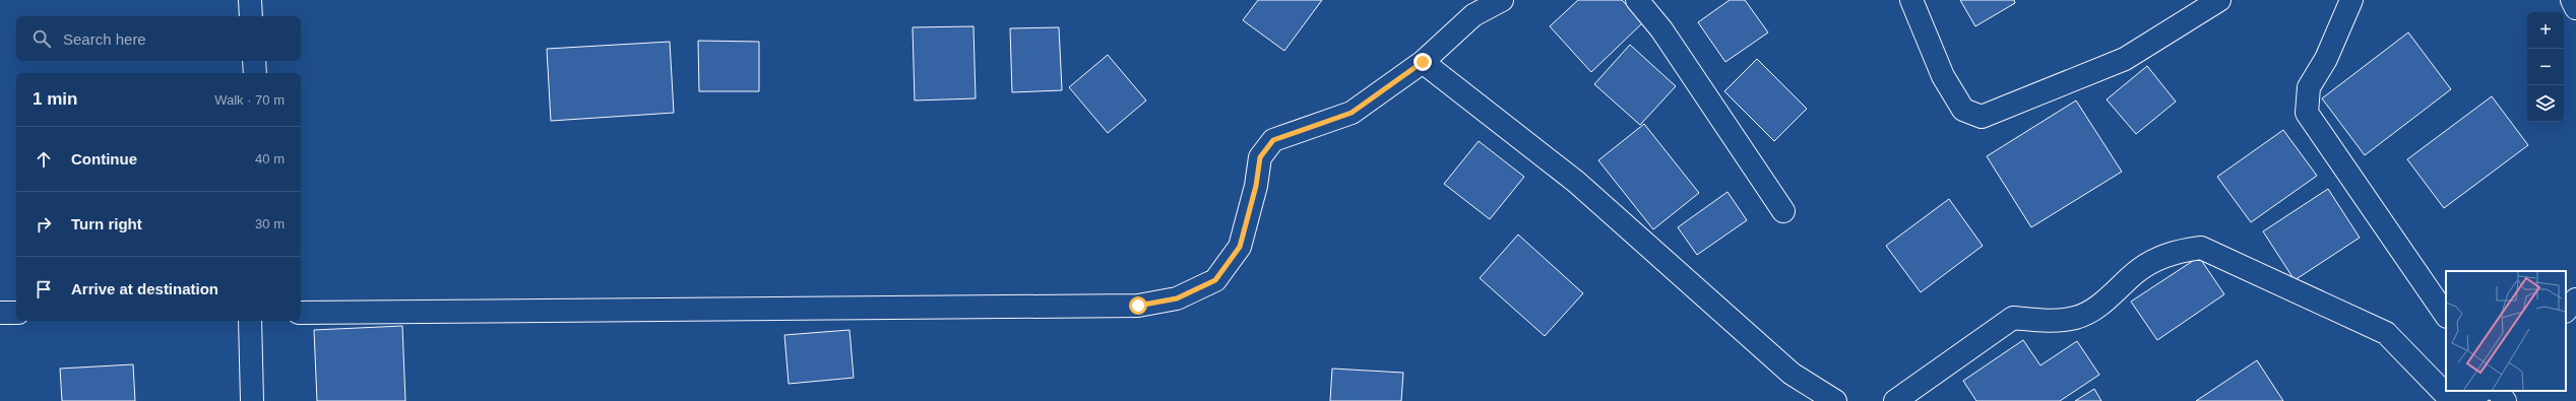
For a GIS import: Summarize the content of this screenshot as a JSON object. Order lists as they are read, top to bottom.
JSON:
{
  "page": {
    "map_buttons": ["+", "−"],
    "search": "Search here",
    "heading": ["1 min", "Walk · 70 m"],
    "list": [
      ["Continue", "40 m"],
      ["Turn right", "30 m"],
      "Arrive at destination"
    ]
  }
}
